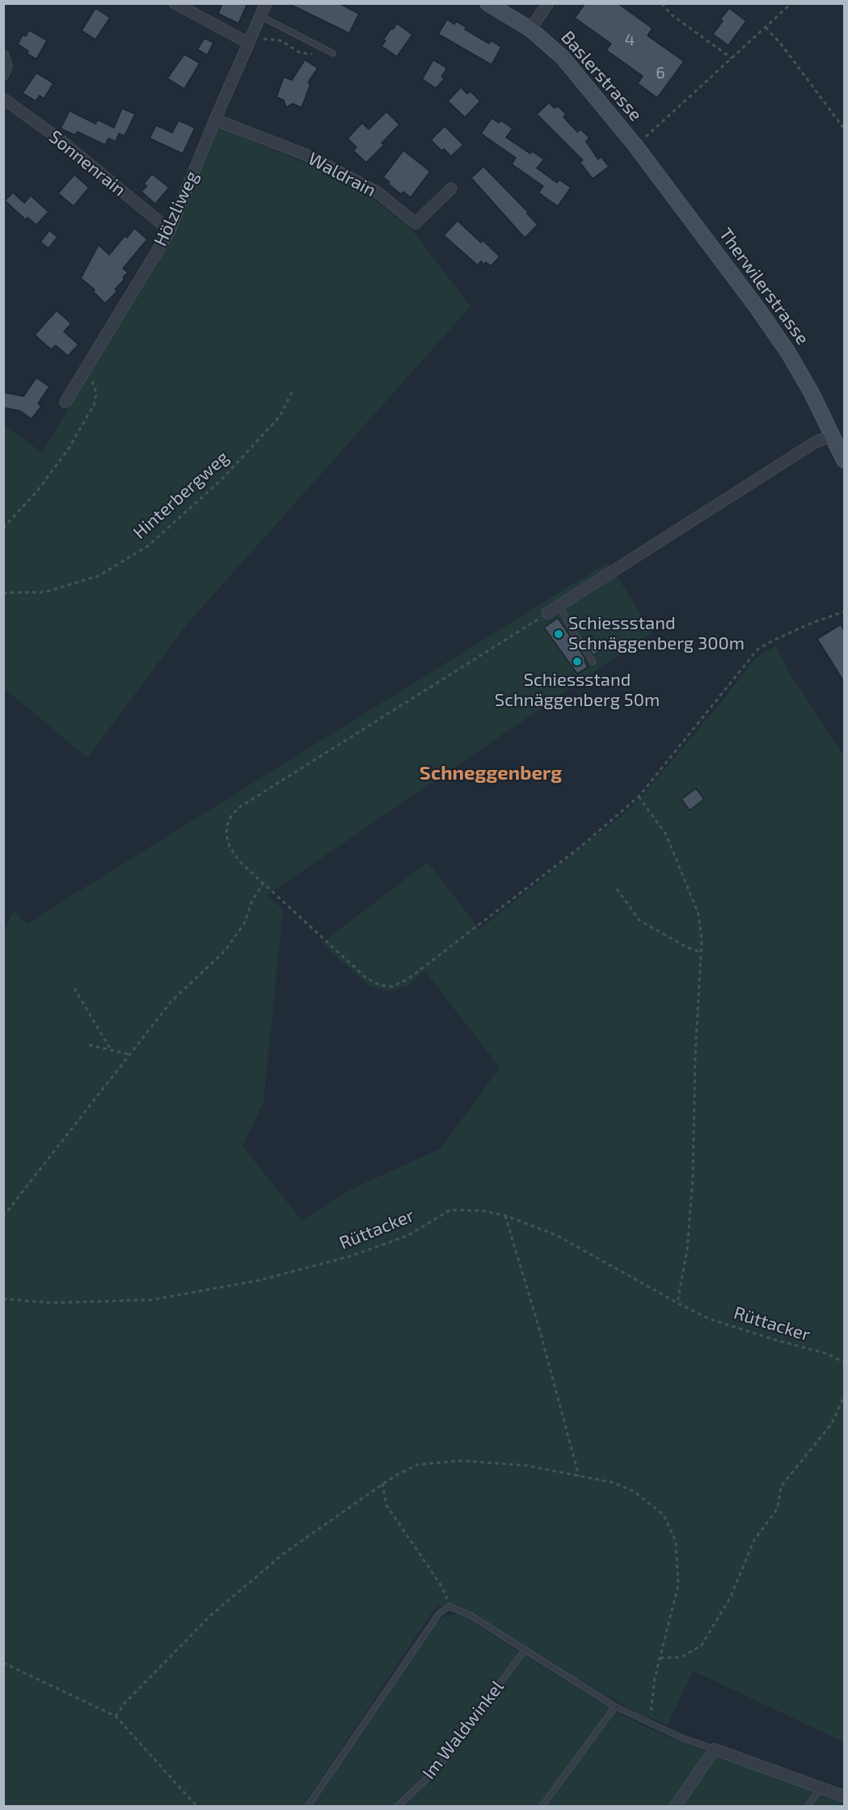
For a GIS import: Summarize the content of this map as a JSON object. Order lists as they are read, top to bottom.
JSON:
{
  "streets": {
    "main road": ["Baslerstrasse", "Therwilerstrasse"],
    "street": ["Sonnenrain", "Waldrain", "Hölzliweg"],
    "lane": ["Im Waldwinkel"],
    "path": ["Hinterbergweg", "Rüttacker"]
  },
  "crossings": [
    ["Baslerstrasse", "Therwilerstrasse"],
    ["Sonnenrain", "Hölzliweg"],
    ["Waldrain", "Hölzliweg"]
  ],
  "districts": ["Schneggenberg"],
  "places": ["Schiessstand Schnäggenberg 300m", "Schiessstand Schnäggenberg 50m"],
  "house_numbers": ["4", "6"]
}
